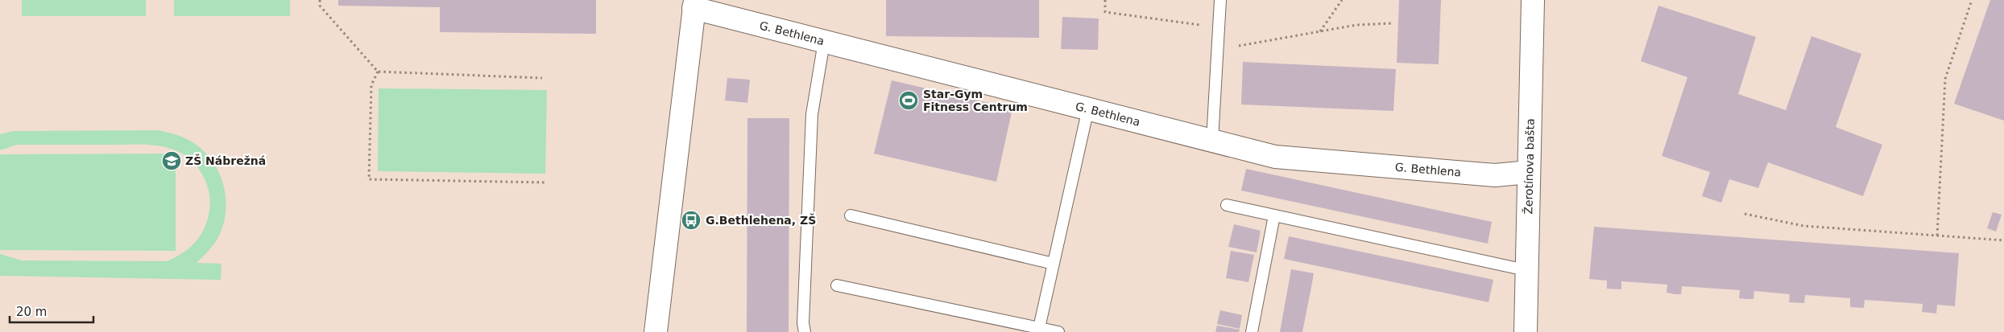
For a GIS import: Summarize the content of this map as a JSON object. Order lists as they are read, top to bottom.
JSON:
{
  "streets": {
    "street": ["G. Bethlena", "Žerotínova bašta"]
  },
  "crossings": [
    ["G. Bethlena", "Žerotínova bašta"]
  ],
  "places": {
    "sports": ["Star-Gym Fitness Centrum"],
    "school or university": ["ZŠ Nábrežná"],
    "bus stop": ["G.Bethlehena, ZŠ"]
  },
  "scale_bar": "20 m"
}
